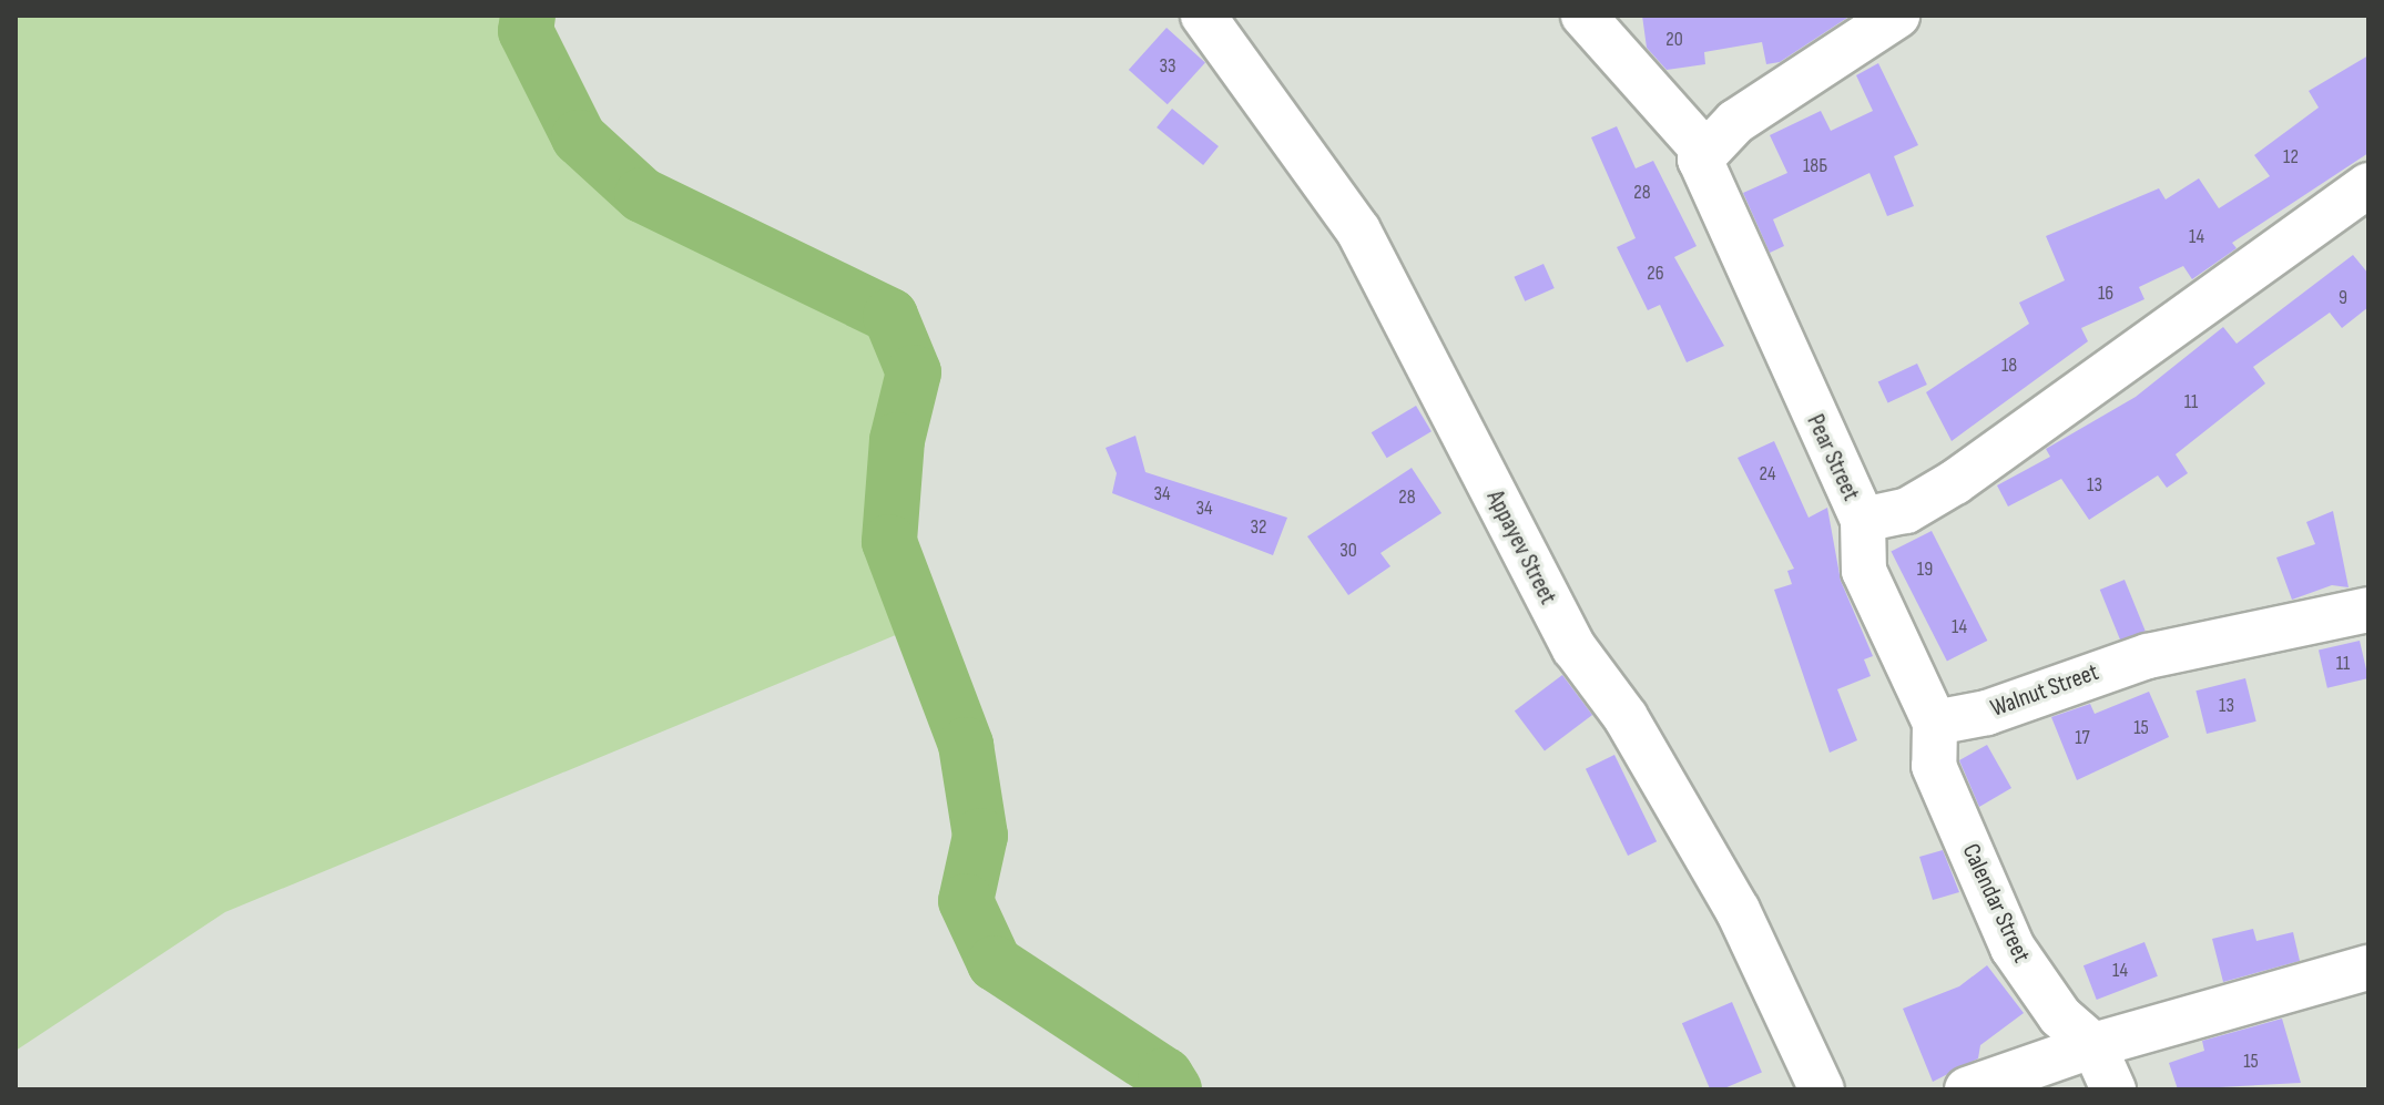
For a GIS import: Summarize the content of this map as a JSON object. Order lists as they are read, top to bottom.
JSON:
{
  "streets": {
    "street": [
      "Pear Street",
      "Appayev Street",
      "Walnut Street",
      "Calendar Street"
    ]
  },
  "crossings": [
    ["Walnut Street", "Calendar Street"]
  ],
  "house_numbers": [
    "20",
    "33",
    "12",
    "18Б",
    "28",
    "14",
    "26",
    "16",
    "9",
    "18",
    "11",
    "24",
    "13",
    "34",
    "28",
    "34",
    "32",
    "30",
    "19",
    "14",
    "11",
    "13",
    "15",
    "17",
    "14",
    "15"
  ]
}
